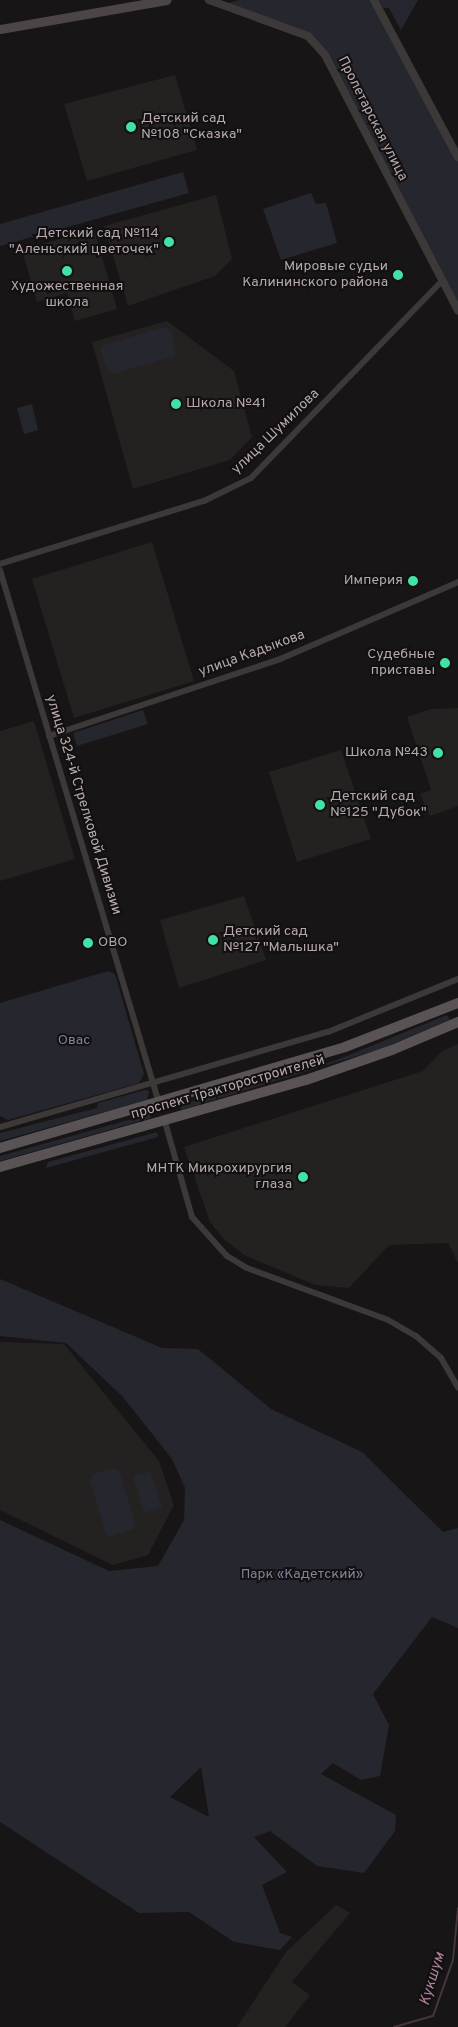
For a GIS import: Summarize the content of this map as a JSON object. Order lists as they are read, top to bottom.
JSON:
{
  "streets": {
    "main road": ["проспект Тракторостроителей"],
    "street": [
      "Пролетарская улица",
      "улица Шумилова",
      "улица Кадыкова",
      "улица 324-й Стрелковой Дивизии"
    ]
  },
  "crossings": [
    ["Пролетарская улица", "улица Шумилова"],
    ["улица Кадыкова", "улица 324-й Стрелковой Дивизии"],
    ["улица 324-й Стрелковой Дивизии", "проспект Тракторостроителей"]
  ],
  "water": ["Кукшум"],
  "parks": ["Овас", "Парк «Кадетский»"],
  "places": [
    "Детский сад №108 \"Сказка\"",
    "Детский сад №114 \"Аленьский цветочек\"",
    "Художественная школа",
    "Мировые судьи Калининского района",
    "Школа №41",
    "Империя",
    "Судебные приставы",
    "Школа №43",
    "Детский сад №125 \"Дубок\"",
    "Детский сад №127 \"Малышка\"",
    "ОВО",
    "МНТК Микрохирургия глаза"
  ]
}
